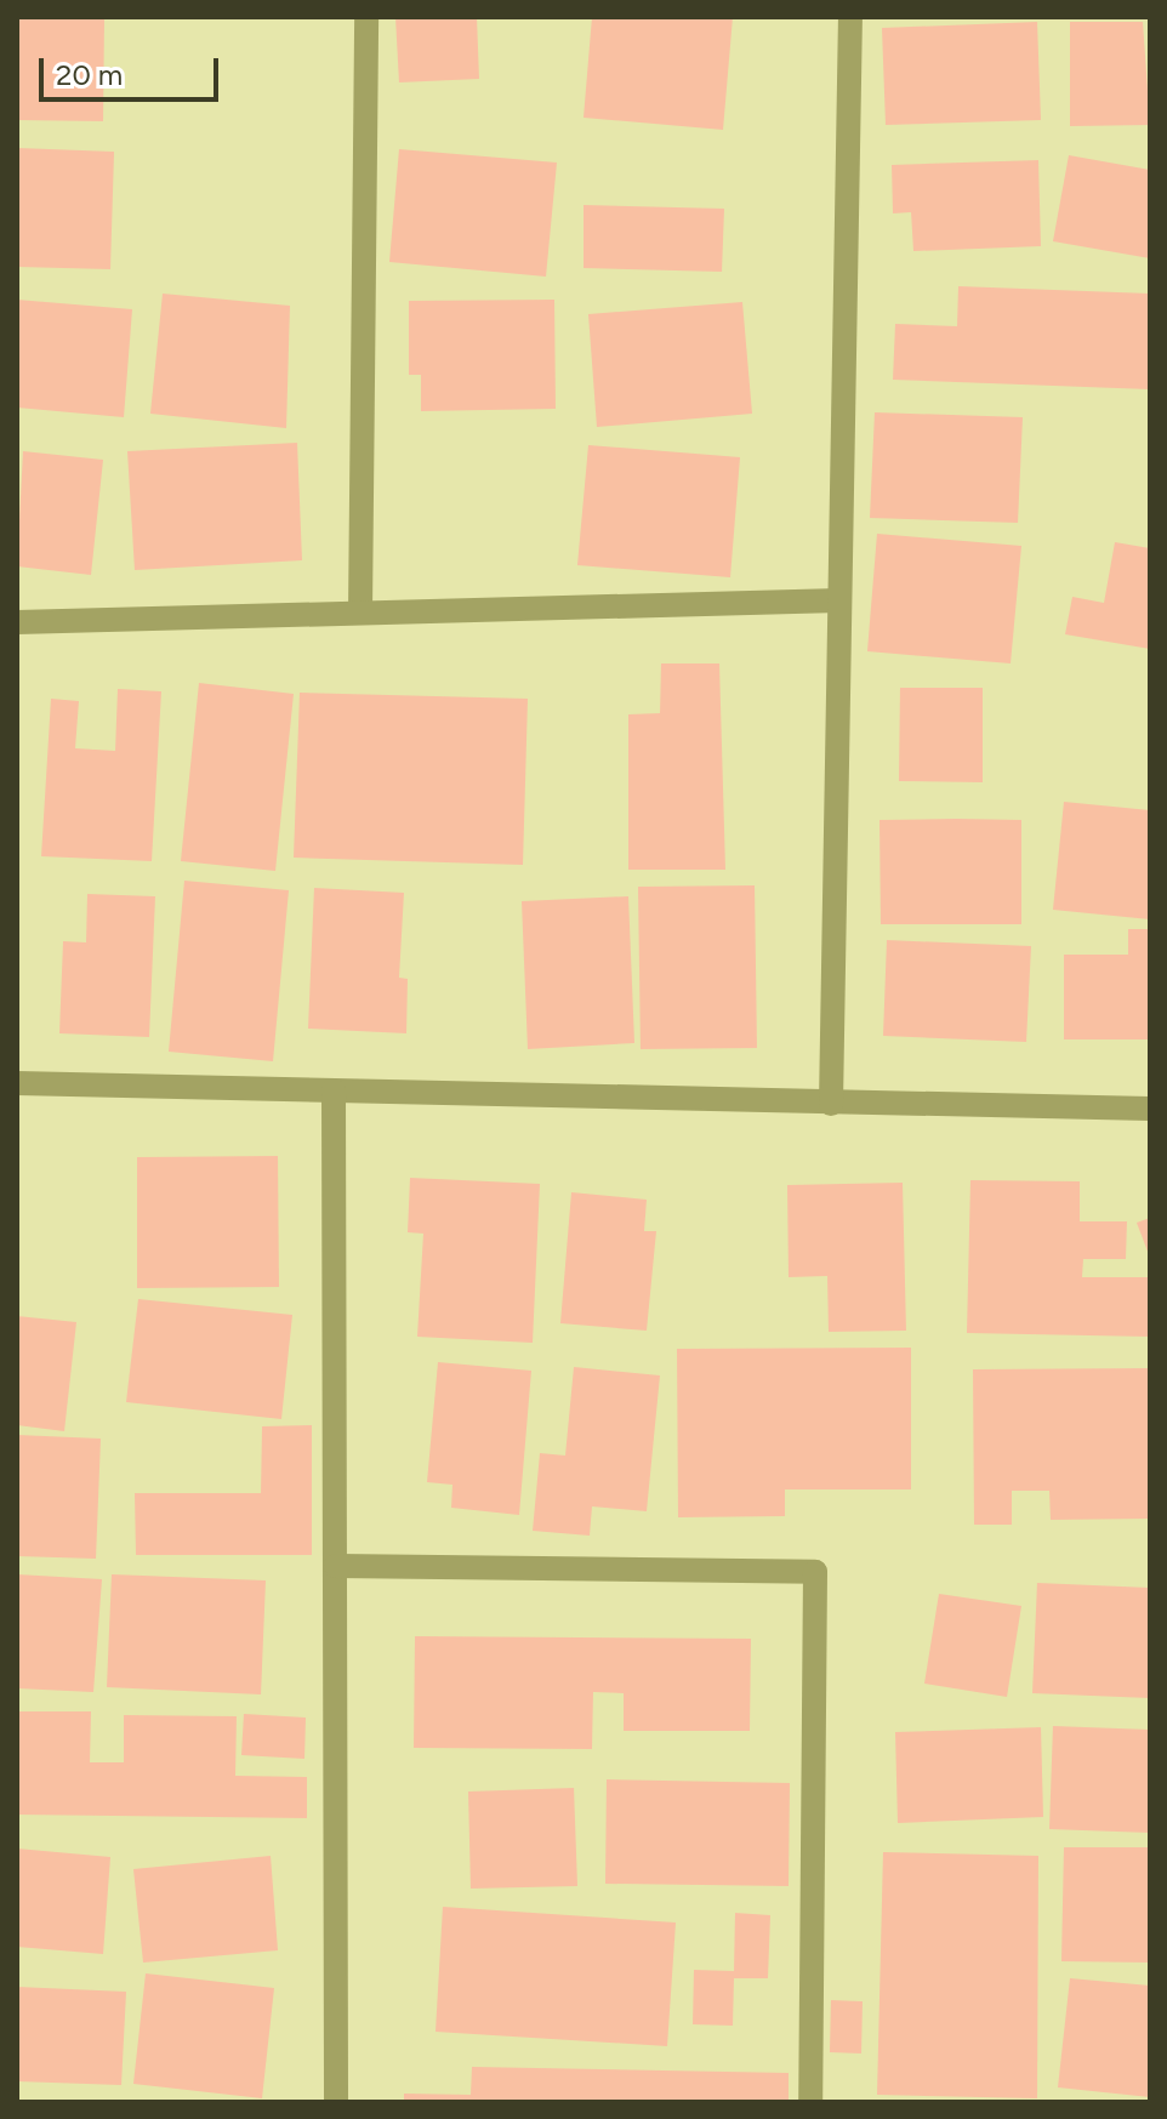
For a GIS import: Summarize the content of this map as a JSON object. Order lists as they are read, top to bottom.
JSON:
{
  "scale_bar": "20 m"
}
